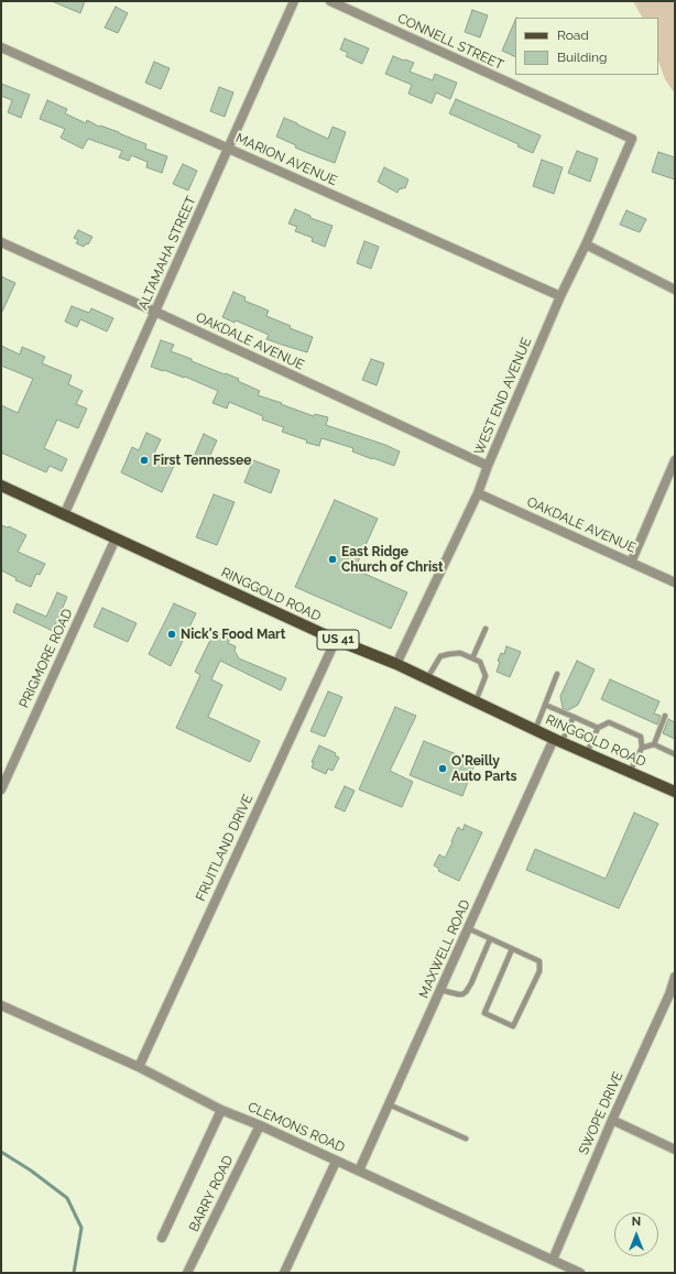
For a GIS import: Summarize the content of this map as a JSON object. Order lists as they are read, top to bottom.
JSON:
{
  "streets": {
    "main road": ["RINGGOLD ROAD", "US 41"],
    "street": [
      "CONNELL STREET",
      "MARION AVENUE",
      "ALTAMAHA STREET",
      "OAKDALE AVENUE",
      "WEST END AVENUE",
      "PRIGMORE ROAD",
      "FRUITLAND DRIVE",
      "MAXWELL ROAD",
      "SWOPE DRIVE",
      "CLEMONS ROAD",
      "BARRY ROAD"
    ]
  },
  "crossings": [
    ["CONNELL STREET", "WEST END AVENUE"],
    ["MARION AVENUE", "ALTAMAHA STREET"],
    ["MARION AVENUE", "WEST END AVENUE"],
    ["ALTAMAHA STREET", "OAKDALE AVENUE"],
    ["ALTAMAHA STREET", "RINGGOLD ROAD"],
    ["OAKDALE AVENUE", "WEST END AVENUE"],
    ["WEST END AVENUE", "RINGGOLD ROAD"],
    ["RINGGOLD ROAD", "PRIGMORE ROAD"],
    ["RINGGOLD ROAD", "FRUITLAND DRIVE"],
    ["RINGGOLD ROAD", "MAXWELL ROAD"],
    ["FRUITLAND DRIVE", "CLEMONS ROAD"],
    ["MAXWELL ROAD", "CLEMONS ROAD"],
    ["SWOPE DRIVE", "CLEMONS ROAD"],
    ["CLEMONS ROAD", "BARRY ROAD"]
  ],
  "places": [
    "First Tennessee",
    "East Ridge Church of Christ",
    "Nick's Food Mart",
    "O'Reilly Auto Parts"
  ],
  "legend": ["Road", "Building"],
  "north": "top"
}
